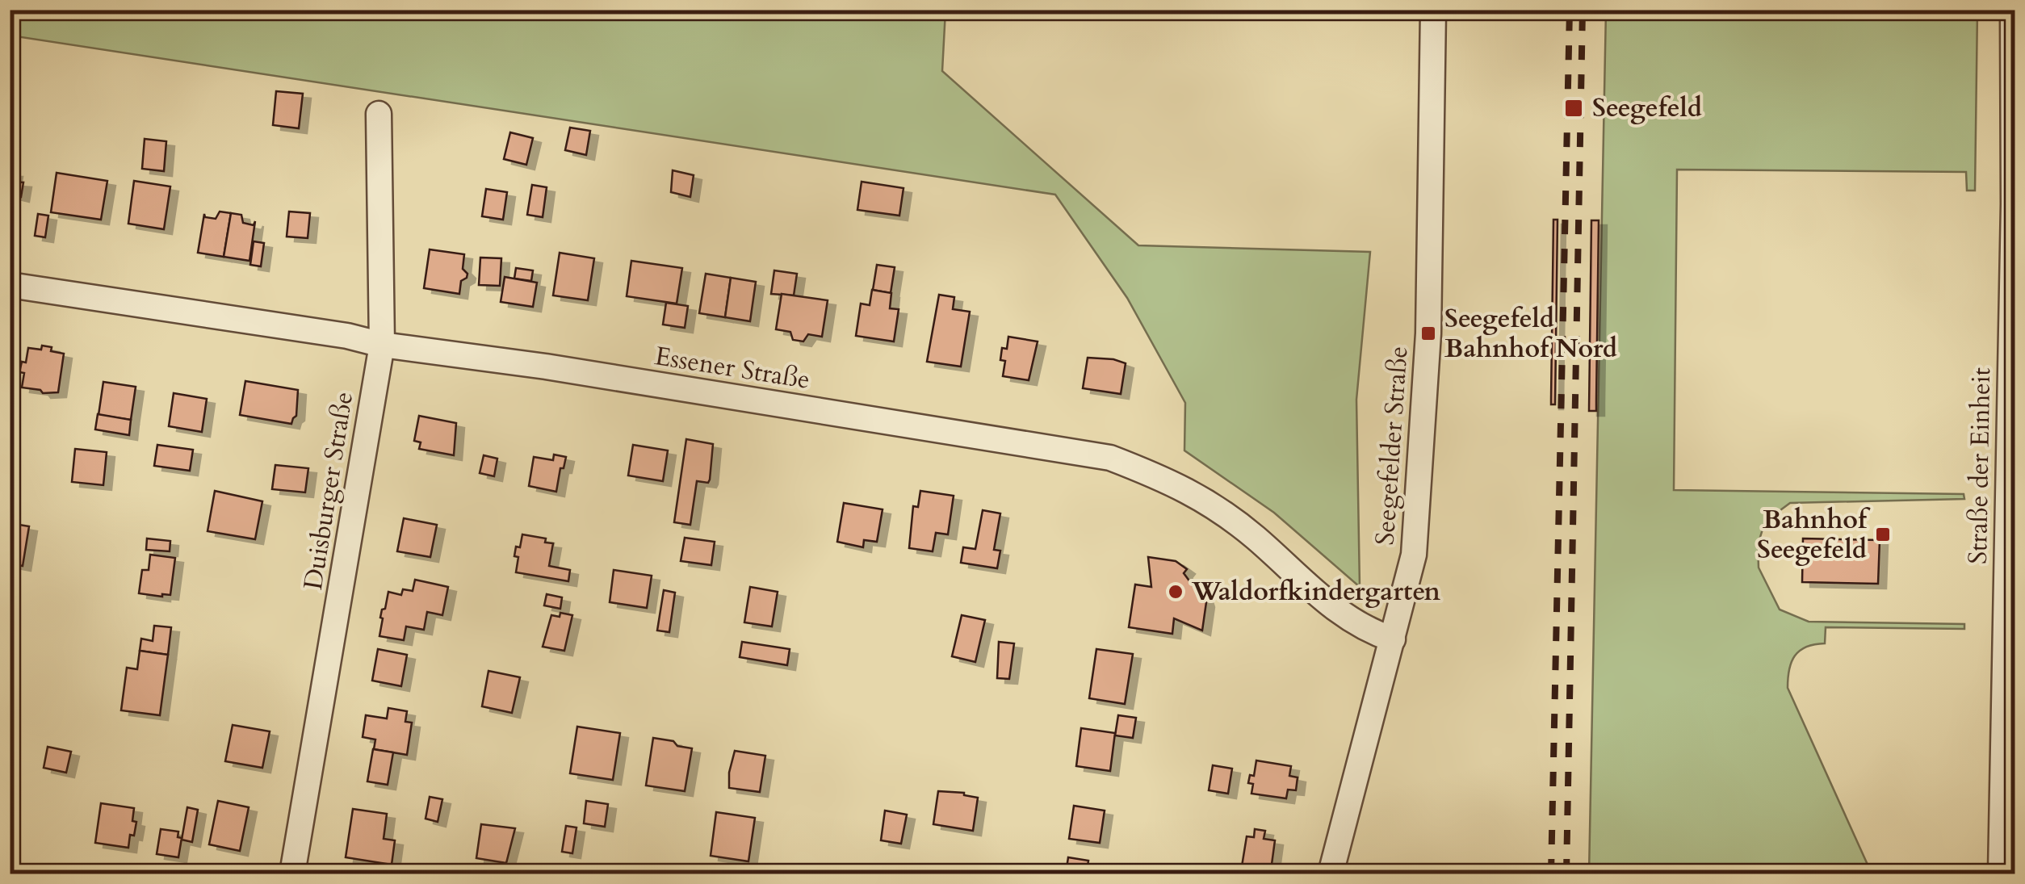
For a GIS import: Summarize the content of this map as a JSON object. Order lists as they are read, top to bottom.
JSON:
{
  "streets": {
    "street": [
      "Essener Straße",
      "Seegefelder Straße",
      "Straße der Einheit",
      "Duisburger Straße"
    ]
  },
  "crossings": [
    ["Essener Straße", "Seegefelder Straße"],
    ["Essener Straße", "Duisburger Straße"]
  ],
  "places": {
    "transit": ["Seegefeld", "Seegefeld Bahnhof Nord", "Bahnhof Seegefeld"],
    "other": ["Waldorfkindergarten"]
  }
}
